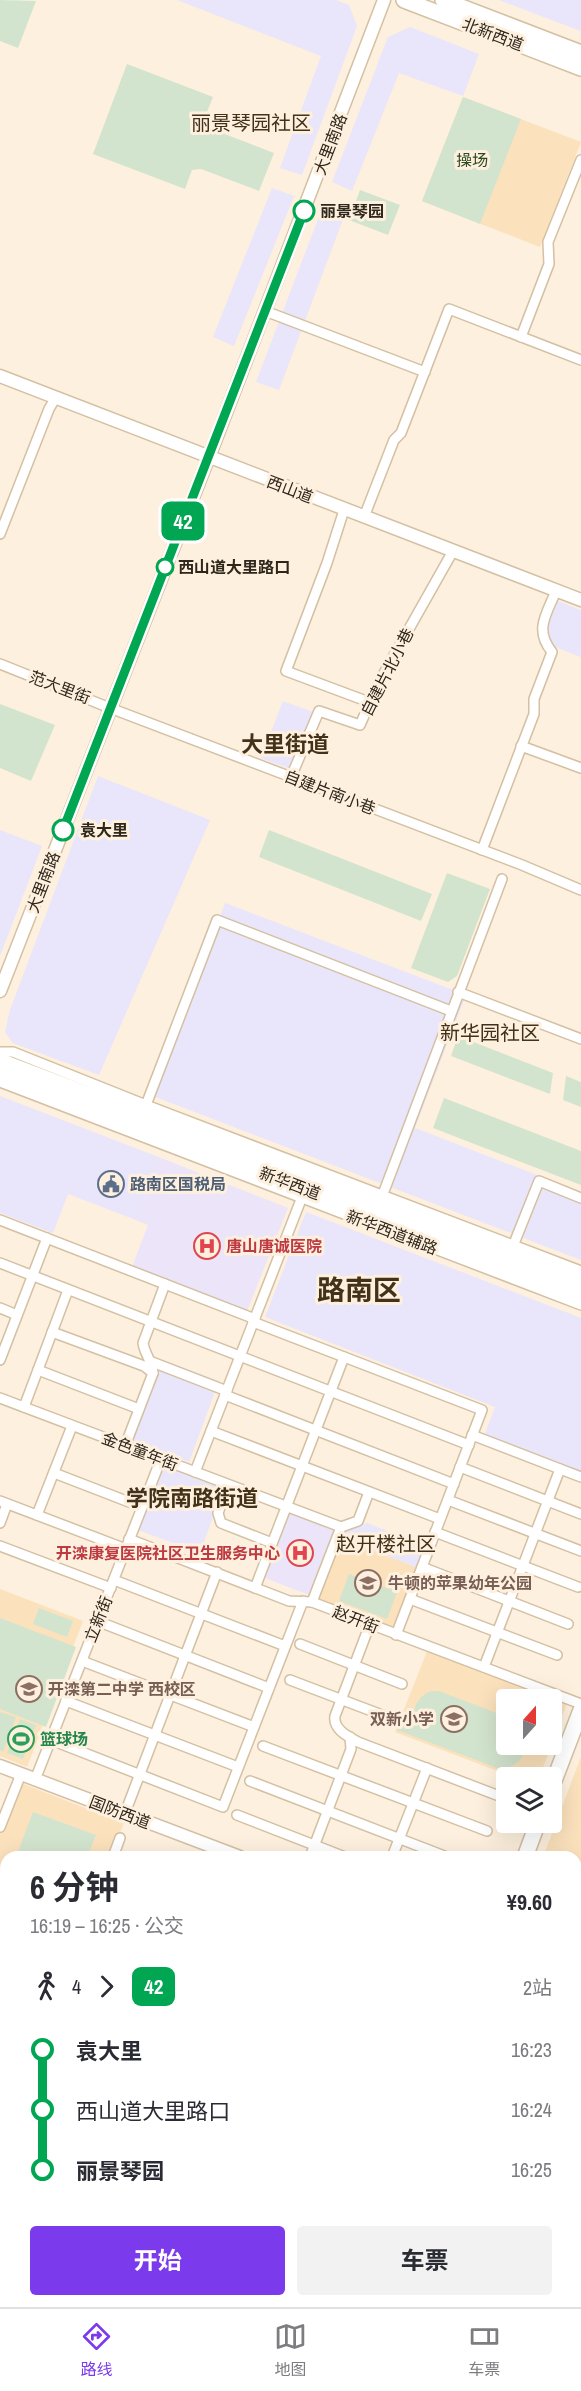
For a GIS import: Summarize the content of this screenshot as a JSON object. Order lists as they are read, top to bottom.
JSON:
{
  "streets": {
    "main road": ["北新西道", "新华西道"],
    "street": [
      "大里南路",
      "西山道",
      "自建片北小巷",
      "范大里街",
      "自建片南小巷",
      "新华西道辅路",
      "金色童年街",
      "立新街",
      "赵开街",
      "国防西道"
    ]
  },
  "crossings": [
    ["大里南路", "西山道"],
    ["大里南路", "范大里街"],
    ["大里南路", "自建片南小巷"],
    ["西山道", "自建片北小巷"],
    ["自建片北小巷", "自建片南小巷"],
    ["范大里街", "自建片南小巷"],
    ["新华西道", "新华西道辅路"],
    ["金色童年街", "立新街"],
    ["立新街", "赵开街"],
    ["立新街", "国防西道"]
  ],
  "districts": [
    "丽景琴园社区",
    "大里街道",
    "新华园社区",
    "路南区",
    "学院南路街道",
    "赵开楼社区"
  ],
  "parks": ["操场"],
  "places": {
    "other": ["丽景琴园", "西山道大里路口", "袁大里"],
    "public building": ["路南区国税局"],
    "hospital": ["唐山唐诚医院", "开滦康复医院社区卫生服务中心"],
    "school or university": ["牛顿的苹果幼年公园", "开滦第二中学 西校区", "双新小学"],
    "sports": ["篮球场"]
  },
  "lines": ["bus line 42"],
  "north": "top",
  "page": {
    "on_map": "42",
    "heading": ["6 分钟", "16:19 – 16:25 · 公交", "¥9.60"],
    "legs": ["4", "42", "2站"],
    "list": [
      {
        "name": "袁大里",
        "value": "16:23"
      },
      {
        "name": "西山道大里路口",
        "value": "16:24"
      },
      {
        "name": "丽景琴园",
        "value": "16:25"
      }
    ],
    "buttons": ["开始", "车票"],
    "tabs": ["路线", "地图", "车票"]
  }
}
